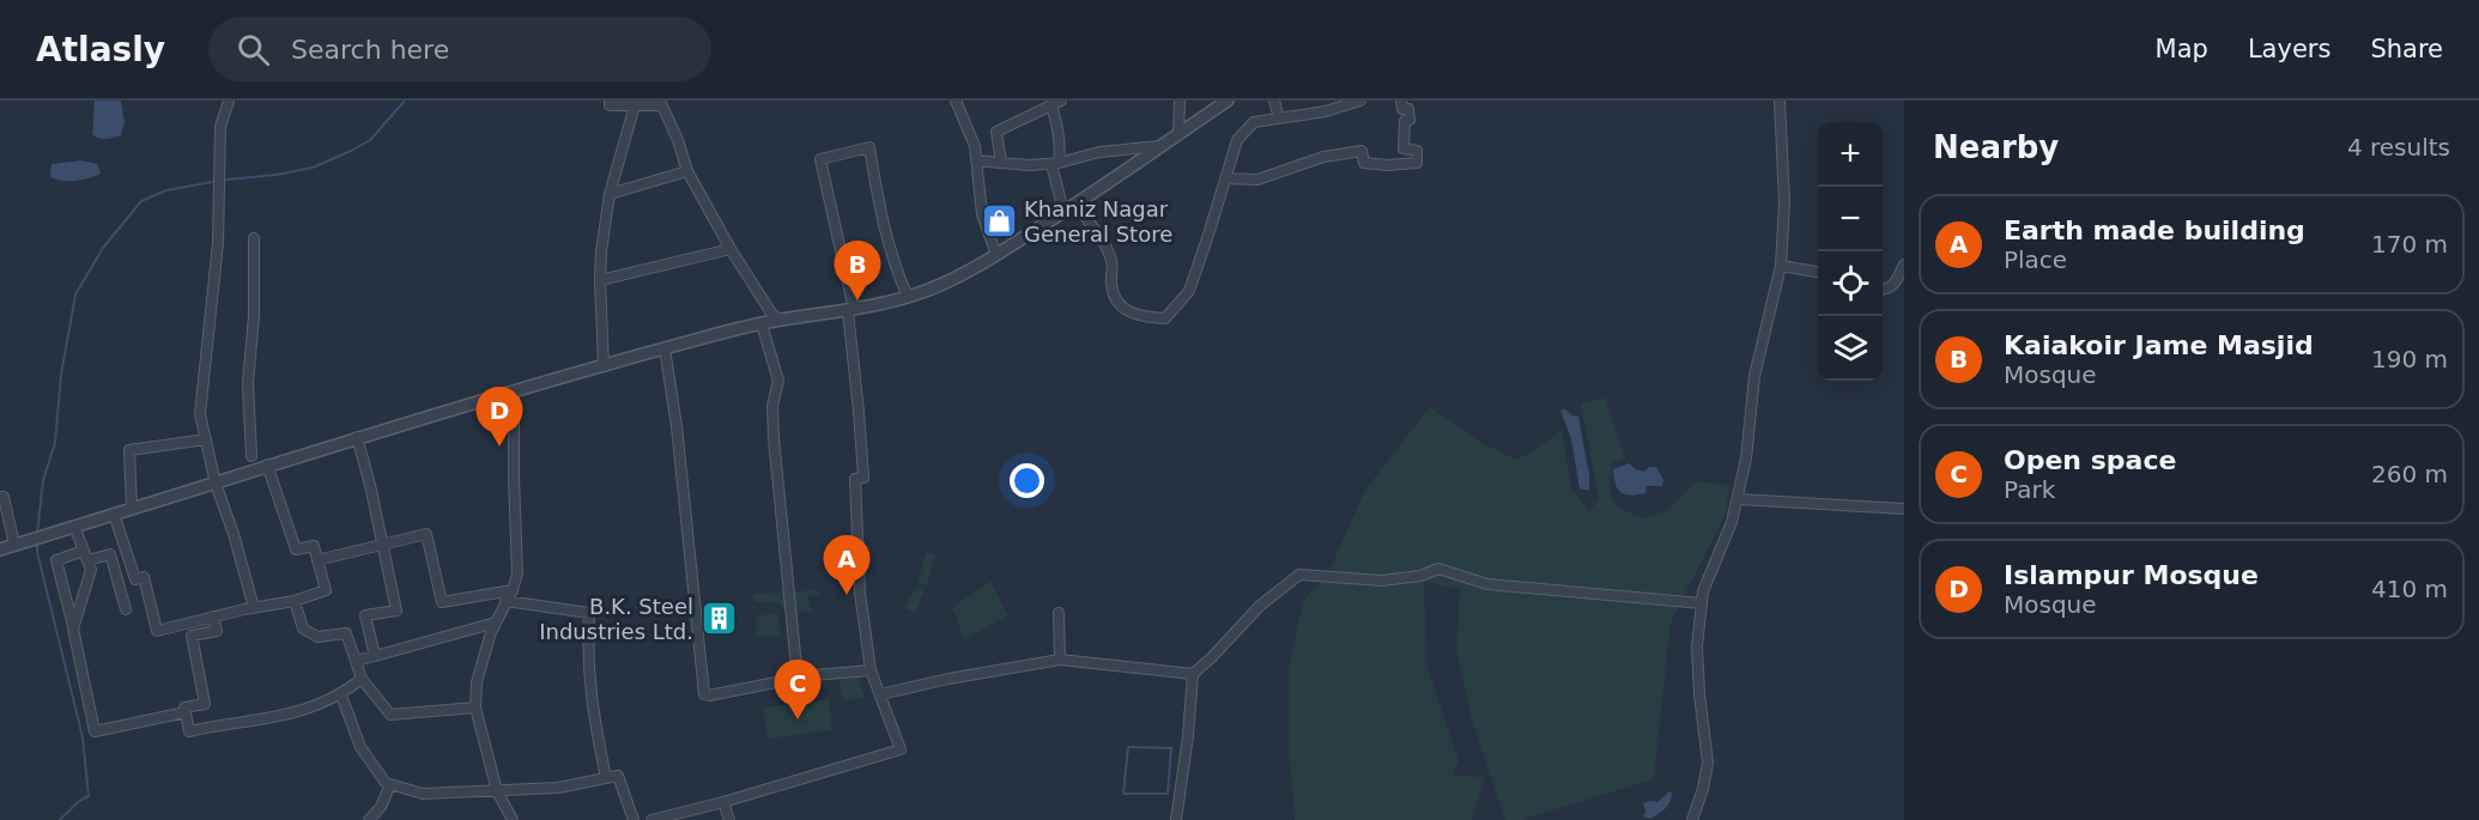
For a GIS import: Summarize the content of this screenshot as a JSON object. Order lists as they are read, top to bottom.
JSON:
{
  "places": {
    "shop": ["Khaniz Nagar General Store"],
    "building": ["B.K. Steel Industries Ltd."]
  },
  "page": {
    "header": "Atlasly",
    "search": "Search here",
    "nav": ["Map", "Layers", "Share"],
    "heading": ["Nearby", "4 results"],
    "map_buttons": ["+", "−"],
    "list": [
      {
        "mark": "A",
        "name": "Earth made building",
        "note": "Place",
        "value": "170 m"
      },
      {
        "mark": "B",
        "name": "Kaiakoir Jame Masjid",
        "note": "Mosque",
        "value": "190 m"
      },
      {
        "mark": "C",
        "name": "Open space",
        "note": "Park",
        "value": "260 m"
      },
      {
        "mark": "D",
        "name": "Islampur Mosque",
        "note": "Mosque",
        "value": "410 m"
      }
    ],
    "pins": [
      "B",
      "D",
      "A",
      "C"
    ]
  }
}
